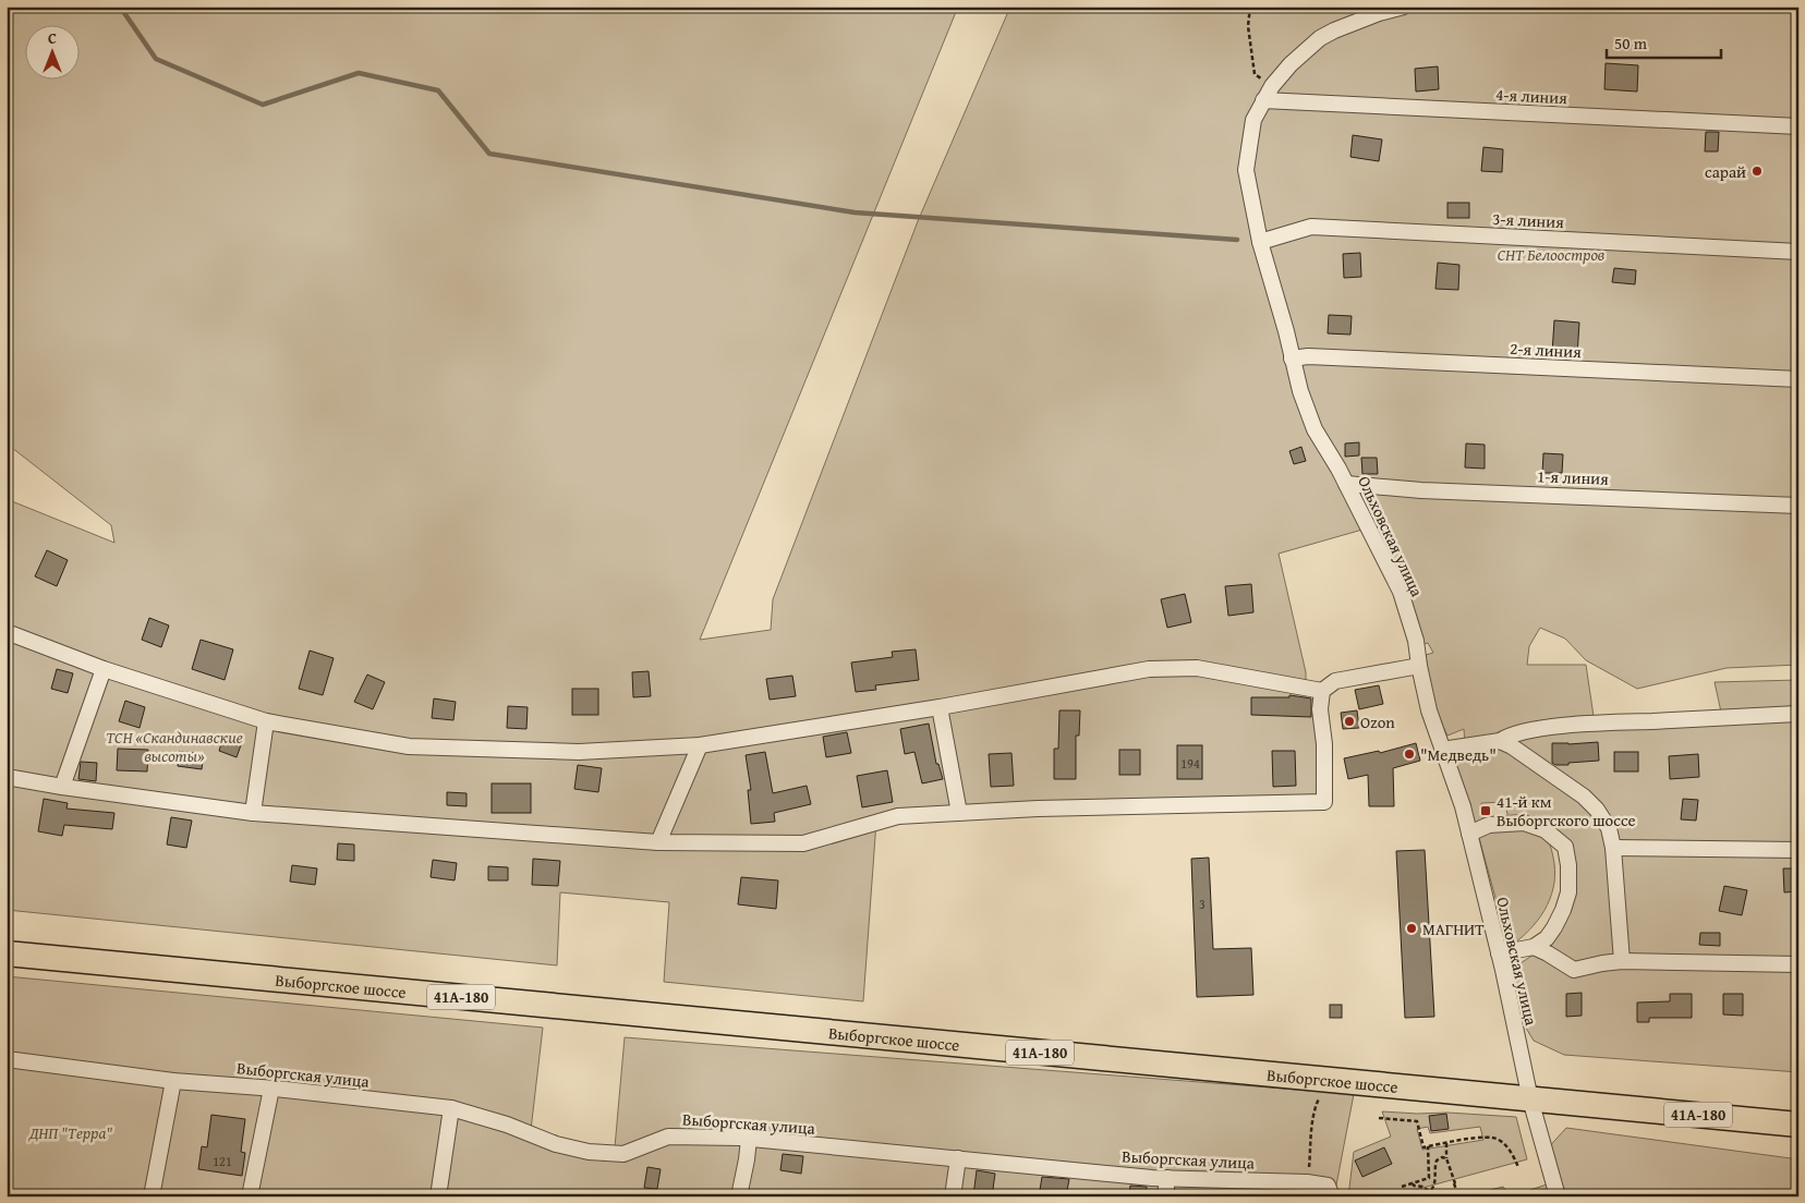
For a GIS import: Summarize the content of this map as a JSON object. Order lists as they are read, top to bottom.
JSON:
{
  "streets": {
    "main road": ["Выборгское шоссе", "41А-180"],
    "street": [
      "4-я линия",
      "3-я линия",
      "2-я линия",
      "1-я линия",
      "Ольховская улица",
      "Выборгская улица"
    ]
  },
  "crossings": [
    ["4-я линия", "Ольховская улица"],
    ["3-я линия", "Ольховская улица"],
    ["2-я линия", "Ольховская улица"],
    ["1-я линия", "Ольховская улица"],
    ["Ольховская улица", "Выборгское шоссе"]
  ],
  "parks": ["СНТ Белоостров", "ТСН «Скандинавские высоты»", "ДНП \"Терра\""],
  "places": {
    "other": [
      "сарай",
      "Ozon",
      "\"Медведь\"",
      "МАГНИТ"
    ],
    "transit": ["41-й км Выборгского шоссе"]
  },
  "house_numbers": ["194", "3", "121"],
  "scale_bar": "50 m",
  "north": "top"
}
